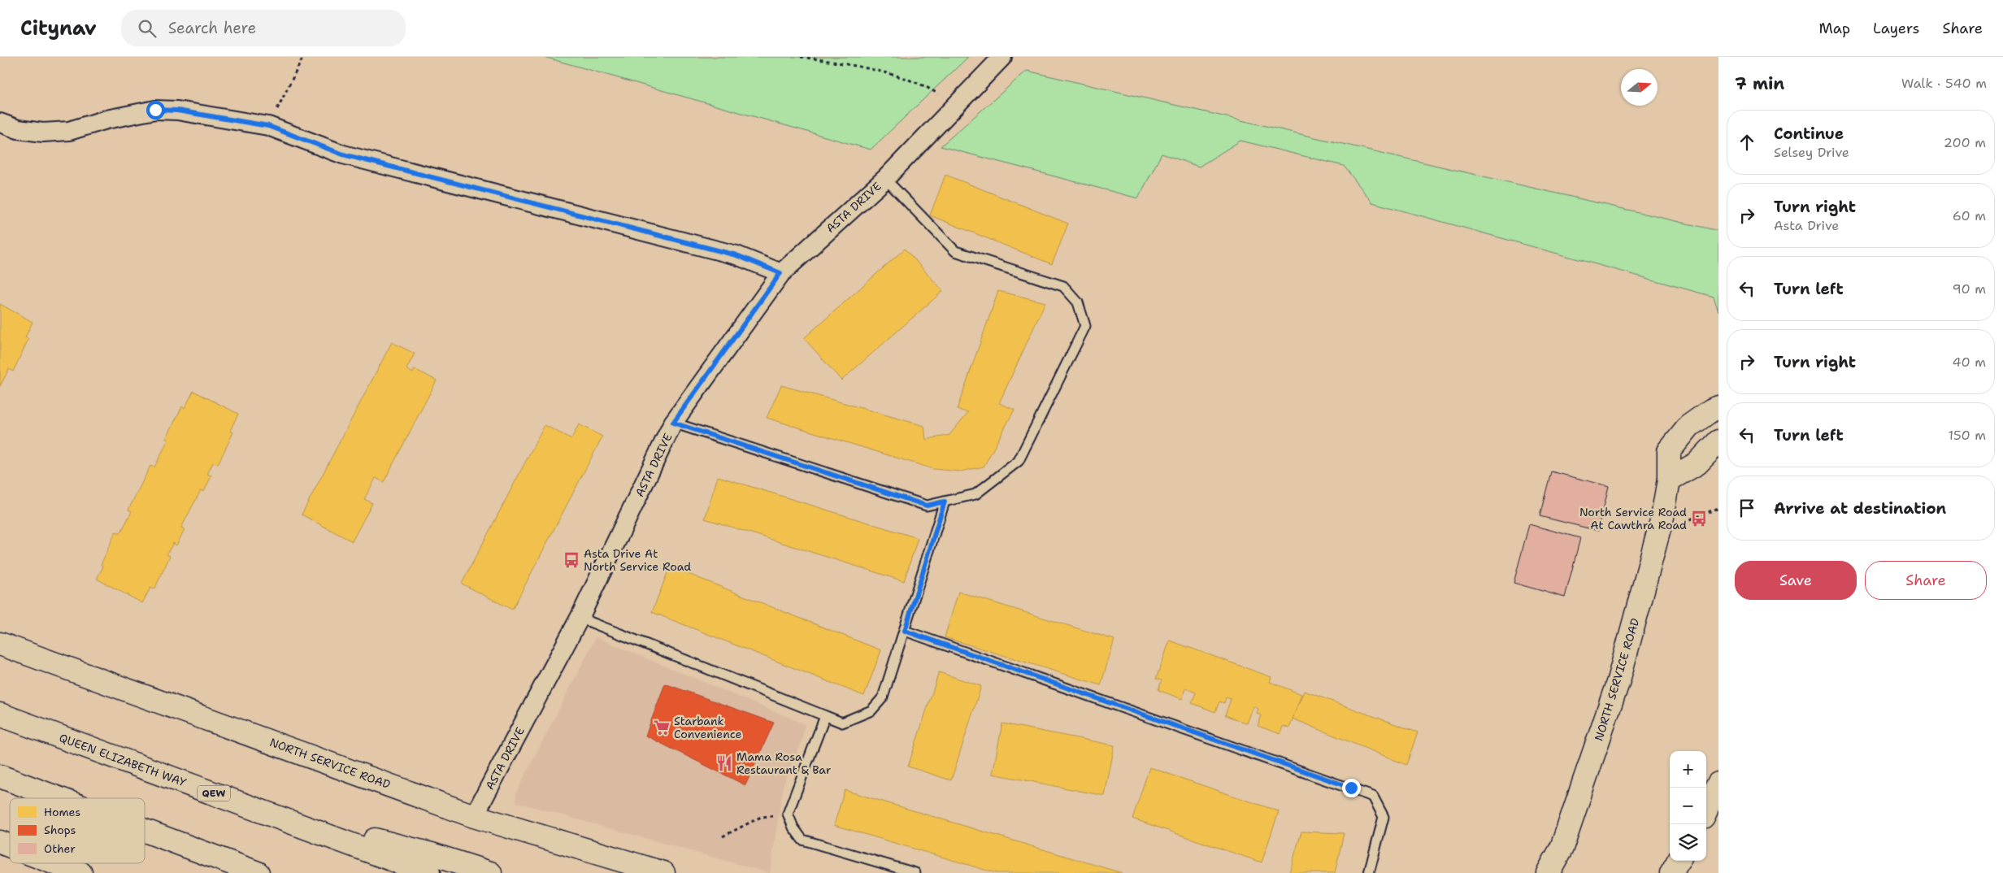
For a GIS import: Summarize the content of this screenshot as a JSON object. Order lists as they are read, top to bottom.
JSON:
{
  "streets": {
    "main road": ["NORTH SERVICE ROAD", "QUEEN ELIZABETH WAY", "QEW"],
    "street": ["ASTA DRIVE"]
  },
  "crossings": [
    ["ASTA DRIVE", "NORTH SERVICE ROAD"]
  ],
  "places": {
    "bus stop": ["North Service Road At Cawthra Road", "Asta Drive At North Service Road"],
    "supermarket": ["Starbank Convenience"],
    "restaurant": ["Mama Rosa Restaurant & Bar"]
  },
  "legend": ["Homes", "Shops", "Other"],
  "north": "right",
  "page": {
    "header": "Citynav",
    "search": "Search here",
    "nav": ["Map", "Layers", "Share"],
    "heading": ["7 min", "Walk · 540 m"],
    "list": [
      ["Continue", "Selsey Drive", "200 m"],
      ["Turn right", "Asta Drive", "60 m"],
      ["Turn left", "90 m"],
      ["Turn right", "40 m"],
      ["Turn left", "150 m"],
      "Arrive at destination"
    ],
    "buttons": ["Save", "Share"],
    "map_buttons": ["+", "−"]
  }
}
